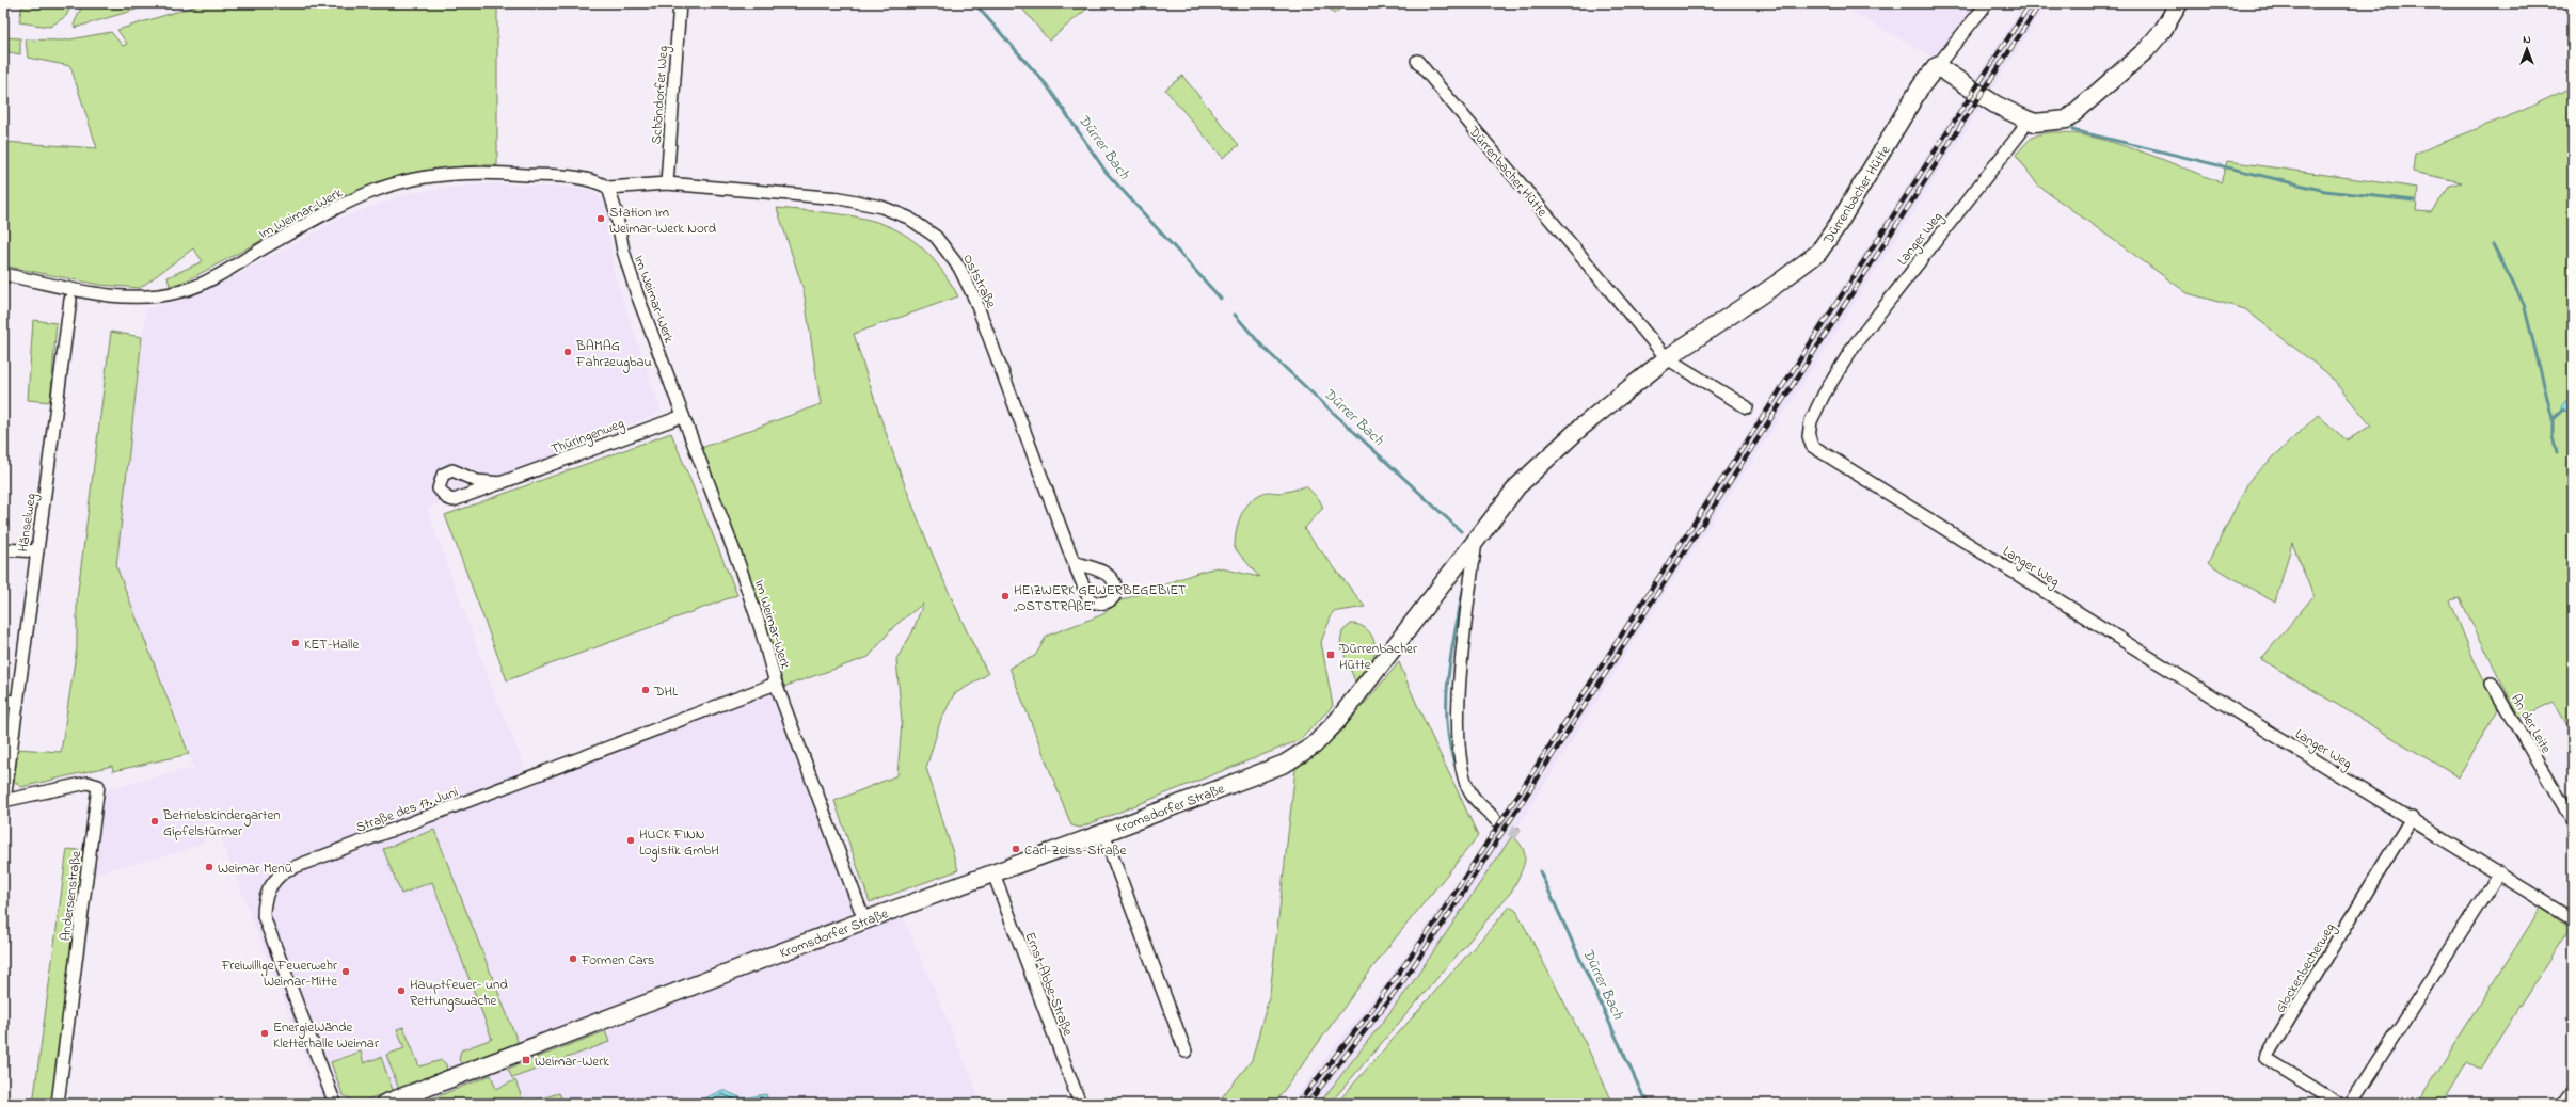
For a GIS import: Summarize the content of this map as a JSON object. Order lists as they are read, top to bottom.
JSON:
{
  "streets": {
    "street": [
      "Schöndorfer Weg",
      "Dürrenbacher Hütte",
      "Im Weimar-Werk",
      "Langer Weg",
      "Oststraße",
      "Thüringenweg",
      "Hänselweg",
      "An der Leite",
      "Kromsdorfer Straße",
      "Straße des 17. Juni",
      "Andersenstraße",
      "Glockenbecherweg",
      "Ernst-Abbe-Straße"
    ]
  },
  "crossings": [
    ["Schöndorfer Weg", "Oststraße"],
    ["Dürrenbacher Hütte", "Kromsdorfer Straße"],
    ["Im Weimar-Werk", "Oststraße"],
    ["Im Weimar-Werk", "Thüringenweg"],
    ["Im Weimar-Werk", "Kromsdorfer Straße"],
    ["Im Weimar-Werk", "Straße des 17. Juni"],
    ["Langer Weg", "Glockenbecherweg"],
    ["Hänselweg", "Andersenstraße"],
    ["Kromsdorfer Straße", "Ernst-Abbe-Straße"]
  ],
  "water": ["Dürrer Bach"],
  "places": {
    "other": [
      "Station Im Weimar-Werk Nord",
      "BAMAG Fahrzeugbau",
      "HEIZWERK GEWERBEGEBIET „OSTSTRAßE“",
      "KET-Halle",
      "DHL",
      "Betriebskindergarten Gipfelstürmer",
      "HUCK FINN Logistik GmbH",
      "Carl-Zeiss-Straße",
      "Weimar Menü",
      "Formen Cars",
      "Freiwillige Feuerwehr Weimar-Mitte",
      "Hauptfeuer- und Rettungswache",
      "EnergieWände Kletterhalle Weimar"
    ],
    "transit": ["Dürrenbacher Hütte", "Weimar-Werk"]
  },
  "north": "top"
}
